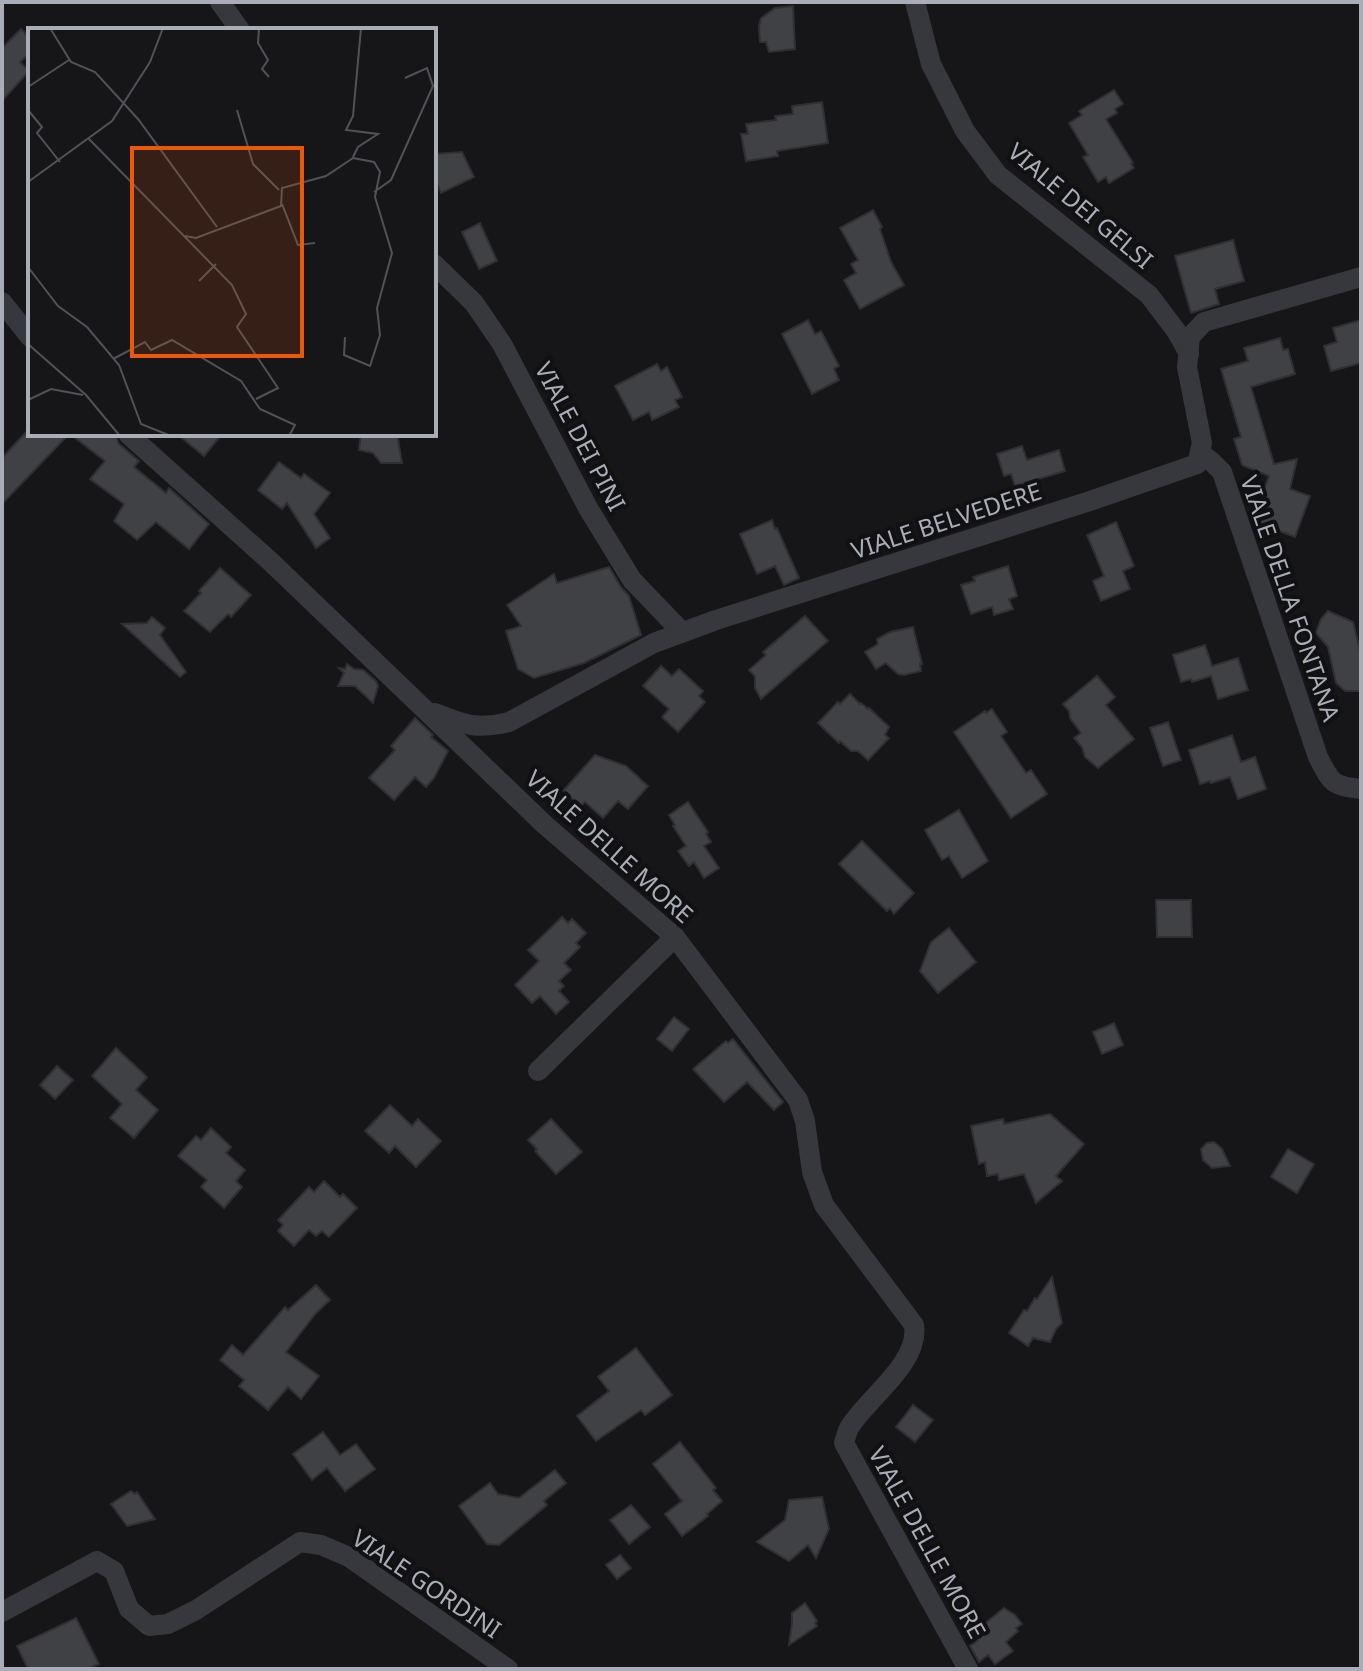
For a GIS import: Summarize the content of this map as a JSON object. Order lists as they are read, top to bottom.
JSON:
{
  "streets": {
    "street": [
      "VIALE DEI GELSI",
      "VIALE DEI PINI",
      "VIALE BELVEDERE",
      "VIALE DELLA FONTANA",
      "VIALE DELLE MORE",
      "VIALE GORDINI"
    ]
  },
  "crossings": [
    ["VIALE DEI PINI", "VIALE BELVEDERE"],
    ["VIALE BELVEDERE", "VIALE DELLA FONTANA"],
    ["VIALE BELVEDERE", "VIALE DELLE MORE"]
  ]
}
